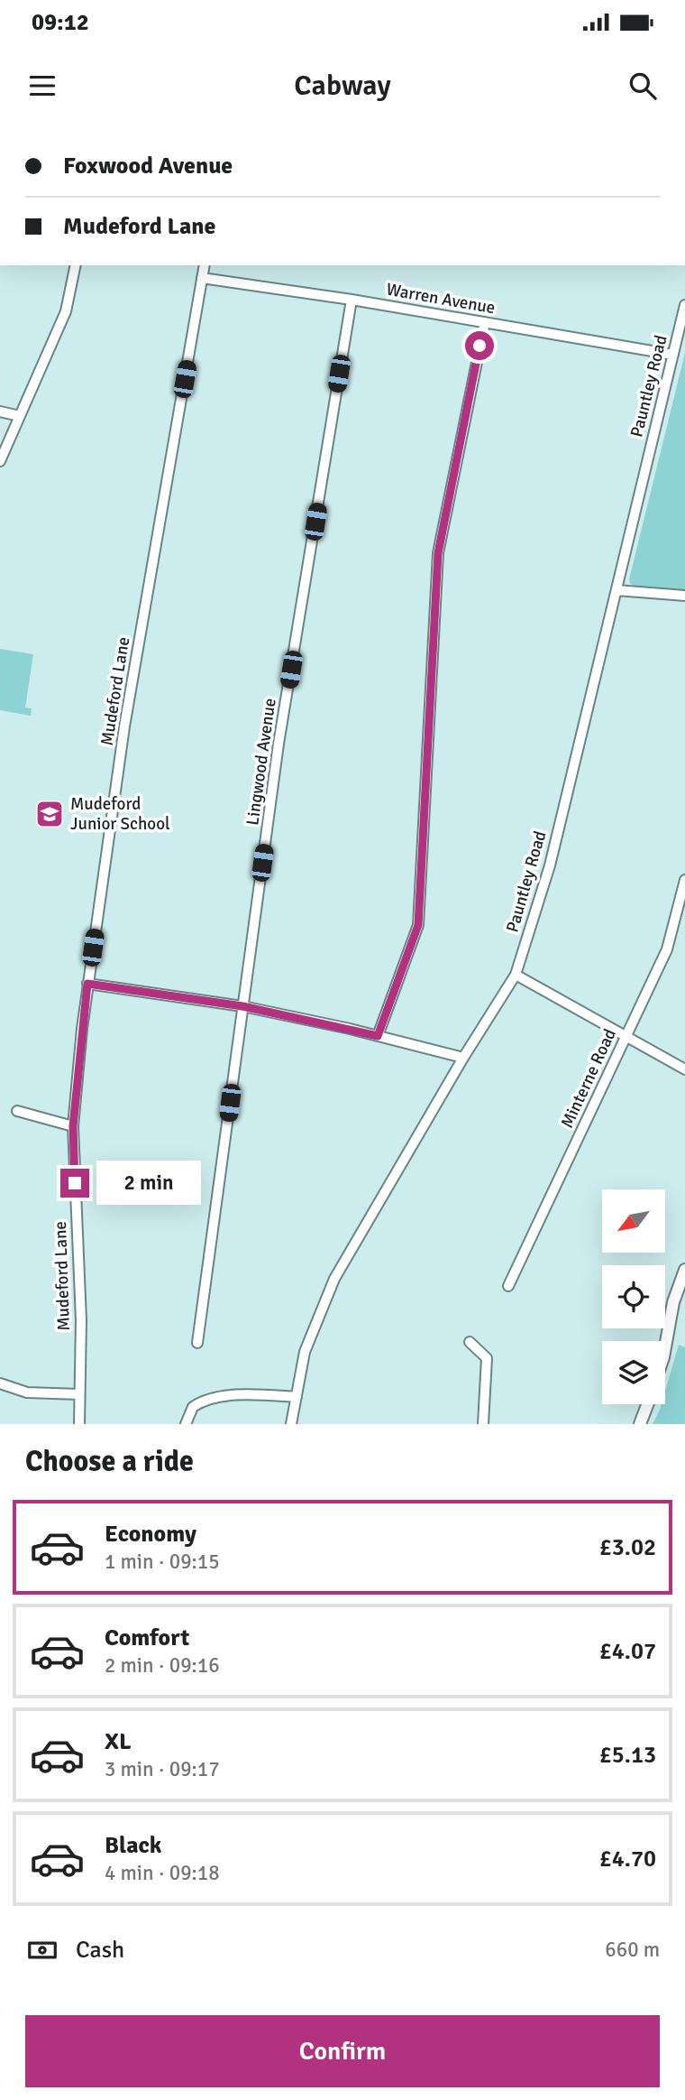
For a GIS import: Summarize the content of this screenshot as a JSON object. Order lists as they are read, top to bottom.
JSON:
{
  "streets": {
    "street": [
      "Warren Avenue",
      "Pauntley Road",
      "Mudeford Lane",
      "Lingwood Avenue",
      "Minterne Road"
    ]
  },
  "crossings": [
    ["Warren Avenue", "Pauntley Road"],
    ["Warren Avenue", "Mudeford Lane"],
    ["Warren Avenue", "Lingwood Avenue"]
  ],
  "places": {
    "school or university": ["Mudeford Junior School"]
  },
  "north": "bottom left",
  "page": {
    "status": "09:12",
    "header": "Cabway",
    "banner": ["Foxwood Avenue", "Mudeford Lane"],
    "bubble": "2 min",
    "heading": "Choose a ride",
    "list": [
      {
        "name": "Economy",
        "note": "1 min · 09:15",
        "value": "£3.02"
      },
      {
        "name": "Comfort",
        "note": "2 min · 09:16",
        "value": "£4.07"
      },
      {
        "name": "XL",
        "note": "3 min · 09:17",
        "value": "£5.13"
      },
      {
        "name": "Black",
        "note": "4 min · 09:18",
        "value": "£4.70"
      }
    ],
    "pay": ["Cash", "660 m"],
    "buttons": "Confirm"
  }
}
